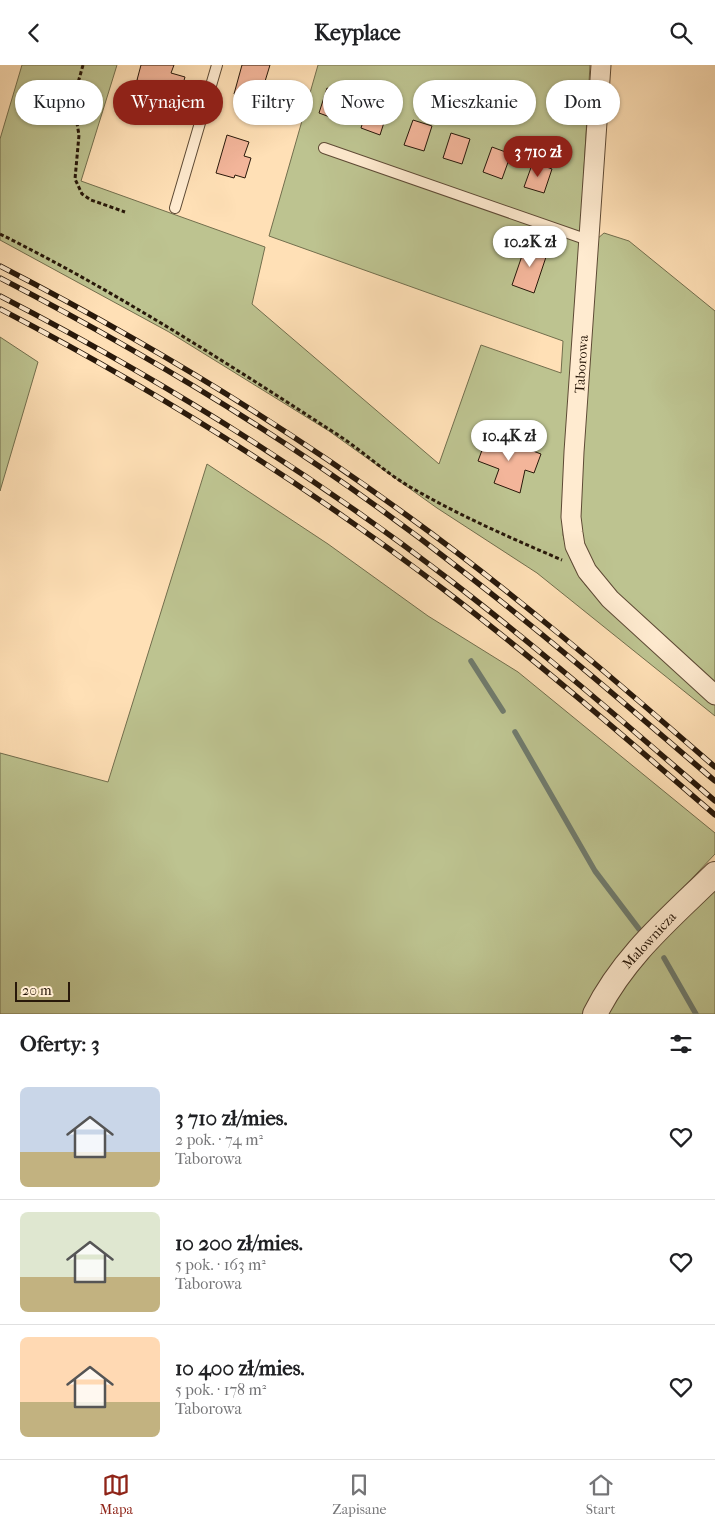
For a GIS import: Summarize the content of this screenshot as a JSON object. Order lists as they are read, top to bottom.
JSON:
{
  "streets": {
    "street": ["Taborowa", "Malownicza"]
  },
  "scale_bar": "20 m",
  "page": {
    "header": "Keyplace",
    "chip": [
      "Kupno",
      "Wynajem",
      "Filtry",
      "Nowe",
      "Mieszkanie",
      "Dom"
    ],
    "price": ["3 710 zł", "10.2K zł", "10.4K zł"],
    "scale": "20 m",
    "heading": "Oferty: 3",
    "list": [
      {
        "name": "3 710 zł/mies.",
        "note": "2 pok. · 74 m² · Taborowa"
      },
      {
        "name": "10 200 zł/mies.",
        "note": "5 pok. · 163 m² · Taborowa"
      },
      {
        "name": "10 400 zł/mies.",
        "note": "5 pok. · 178 m² · Taborowa"
      }
    ],
    "tabs": ["Mapa", "Zapisane", "Start"]
  }
}
